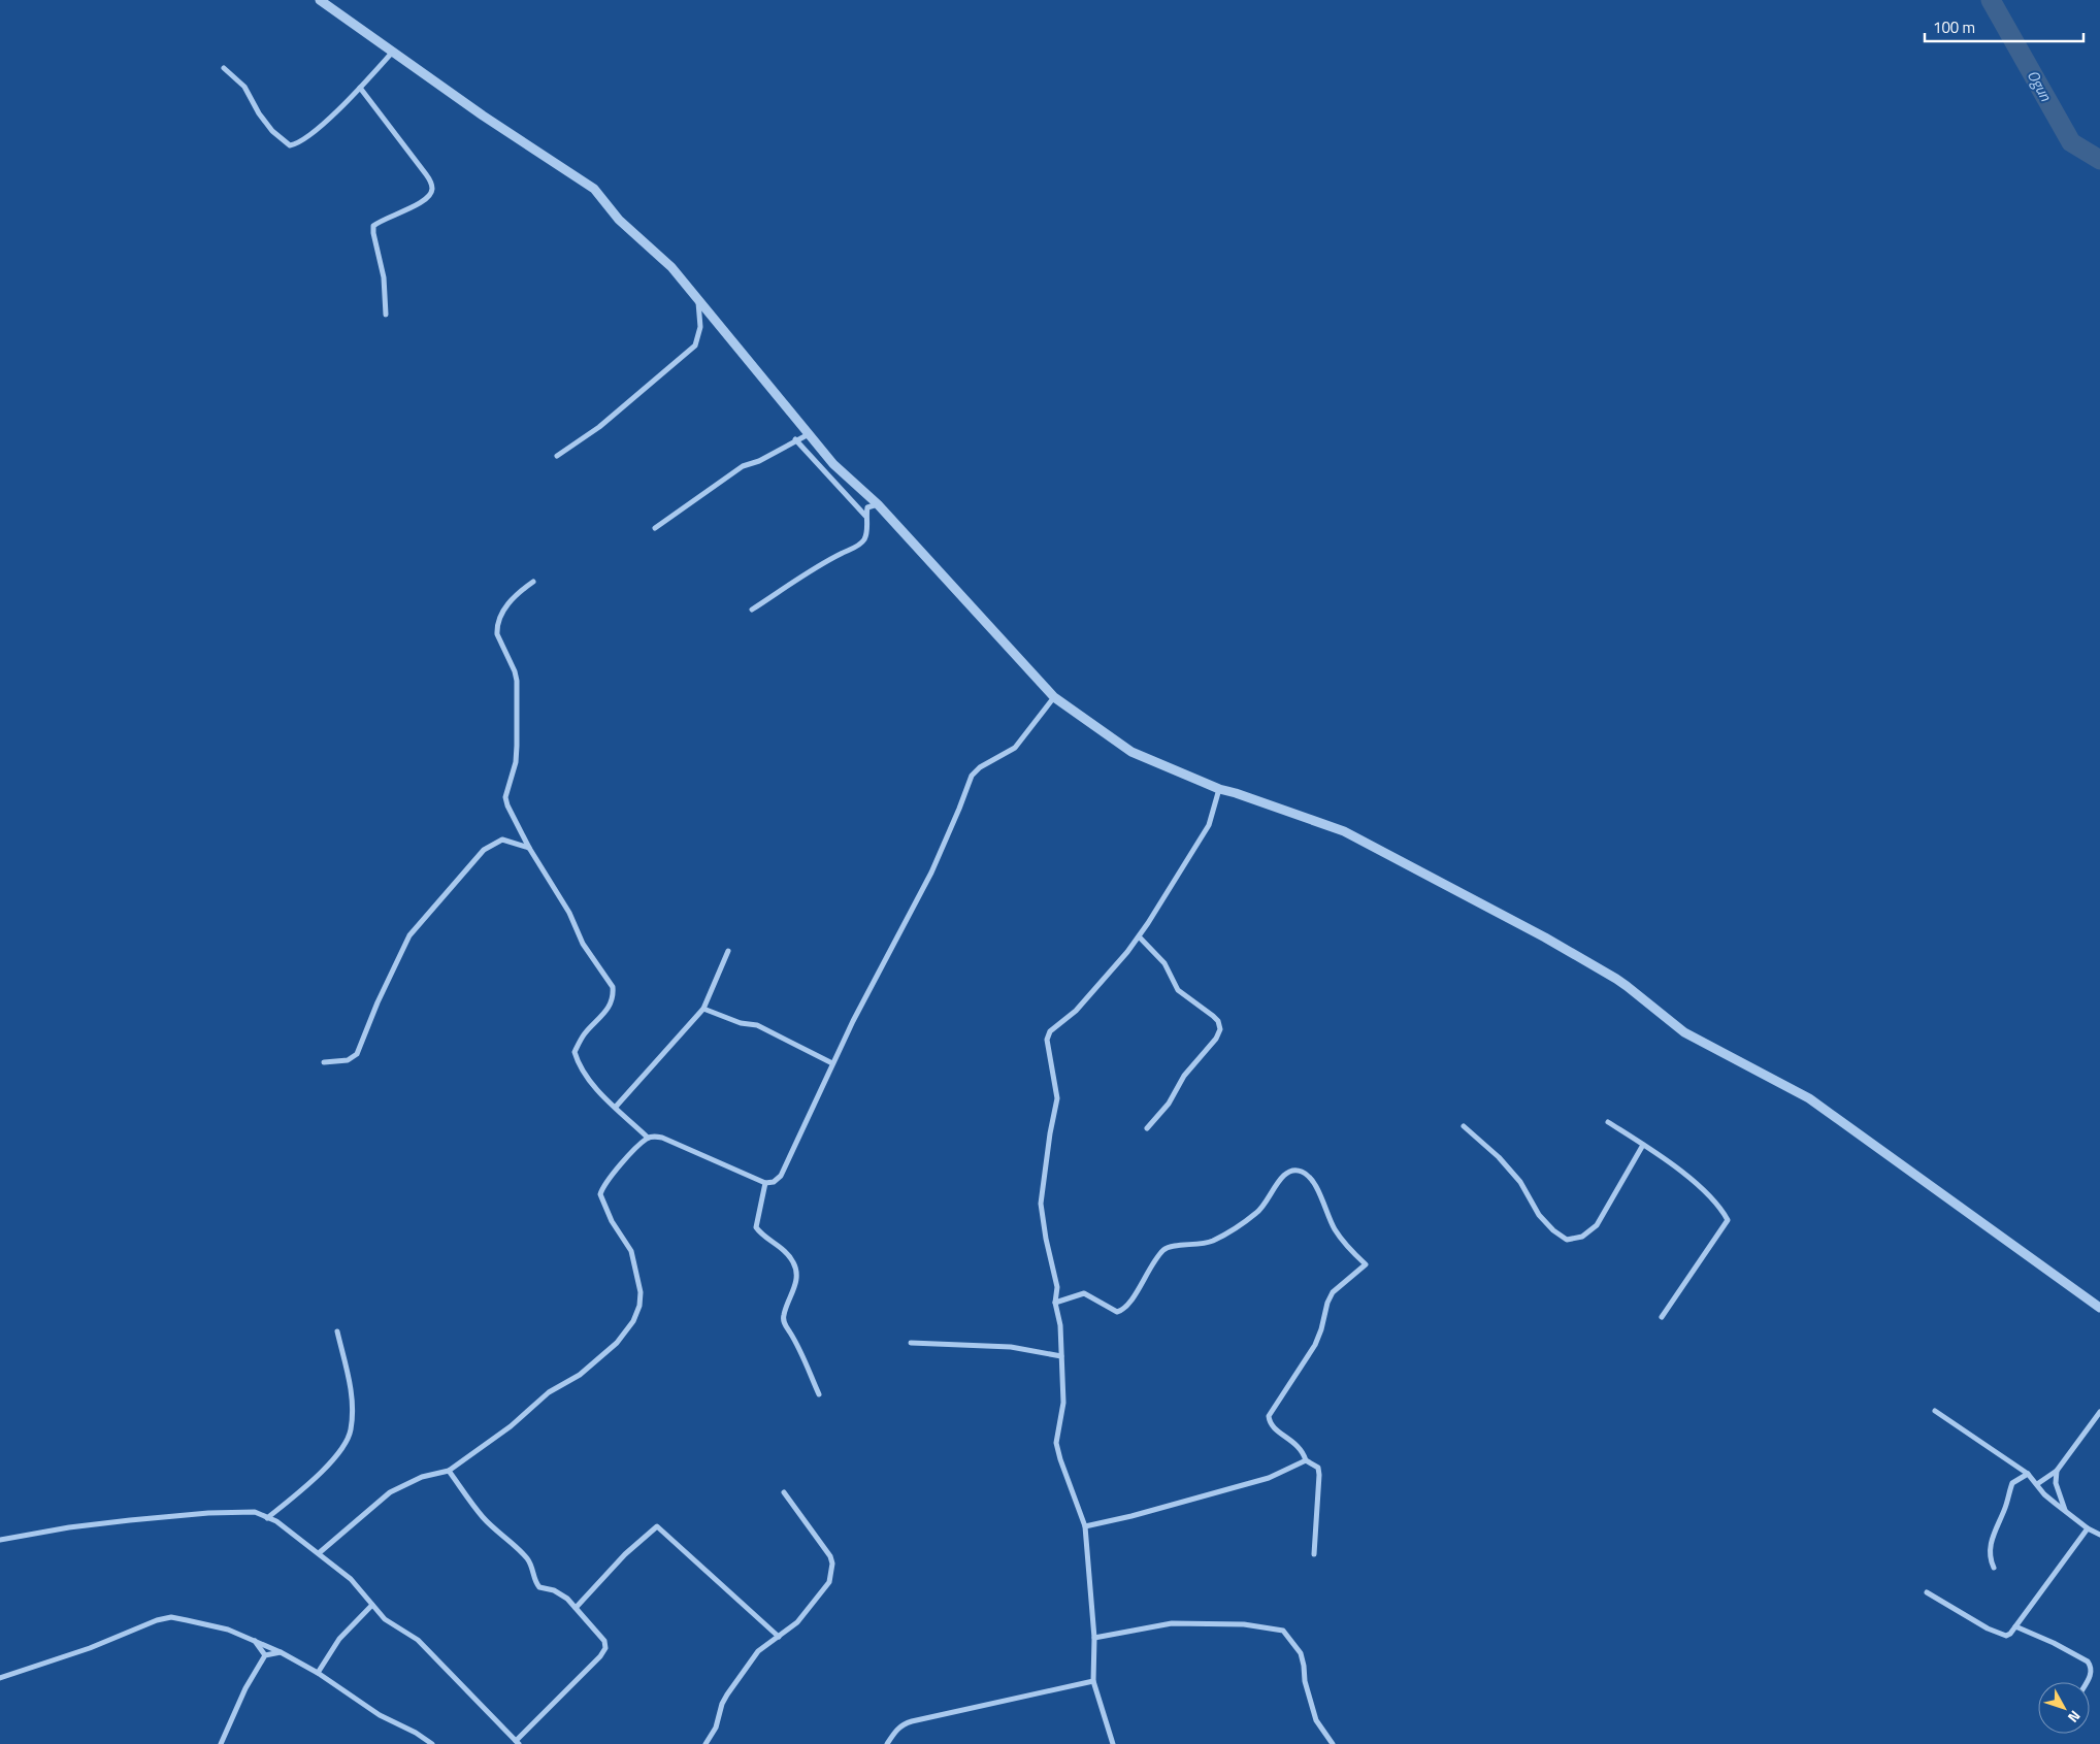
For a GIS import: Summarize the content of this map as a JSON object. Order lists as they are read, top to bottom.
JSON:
{
  "water": ["Ogun"],
  "scale_bar": "100 m",
  "north": "bottom right"
}
